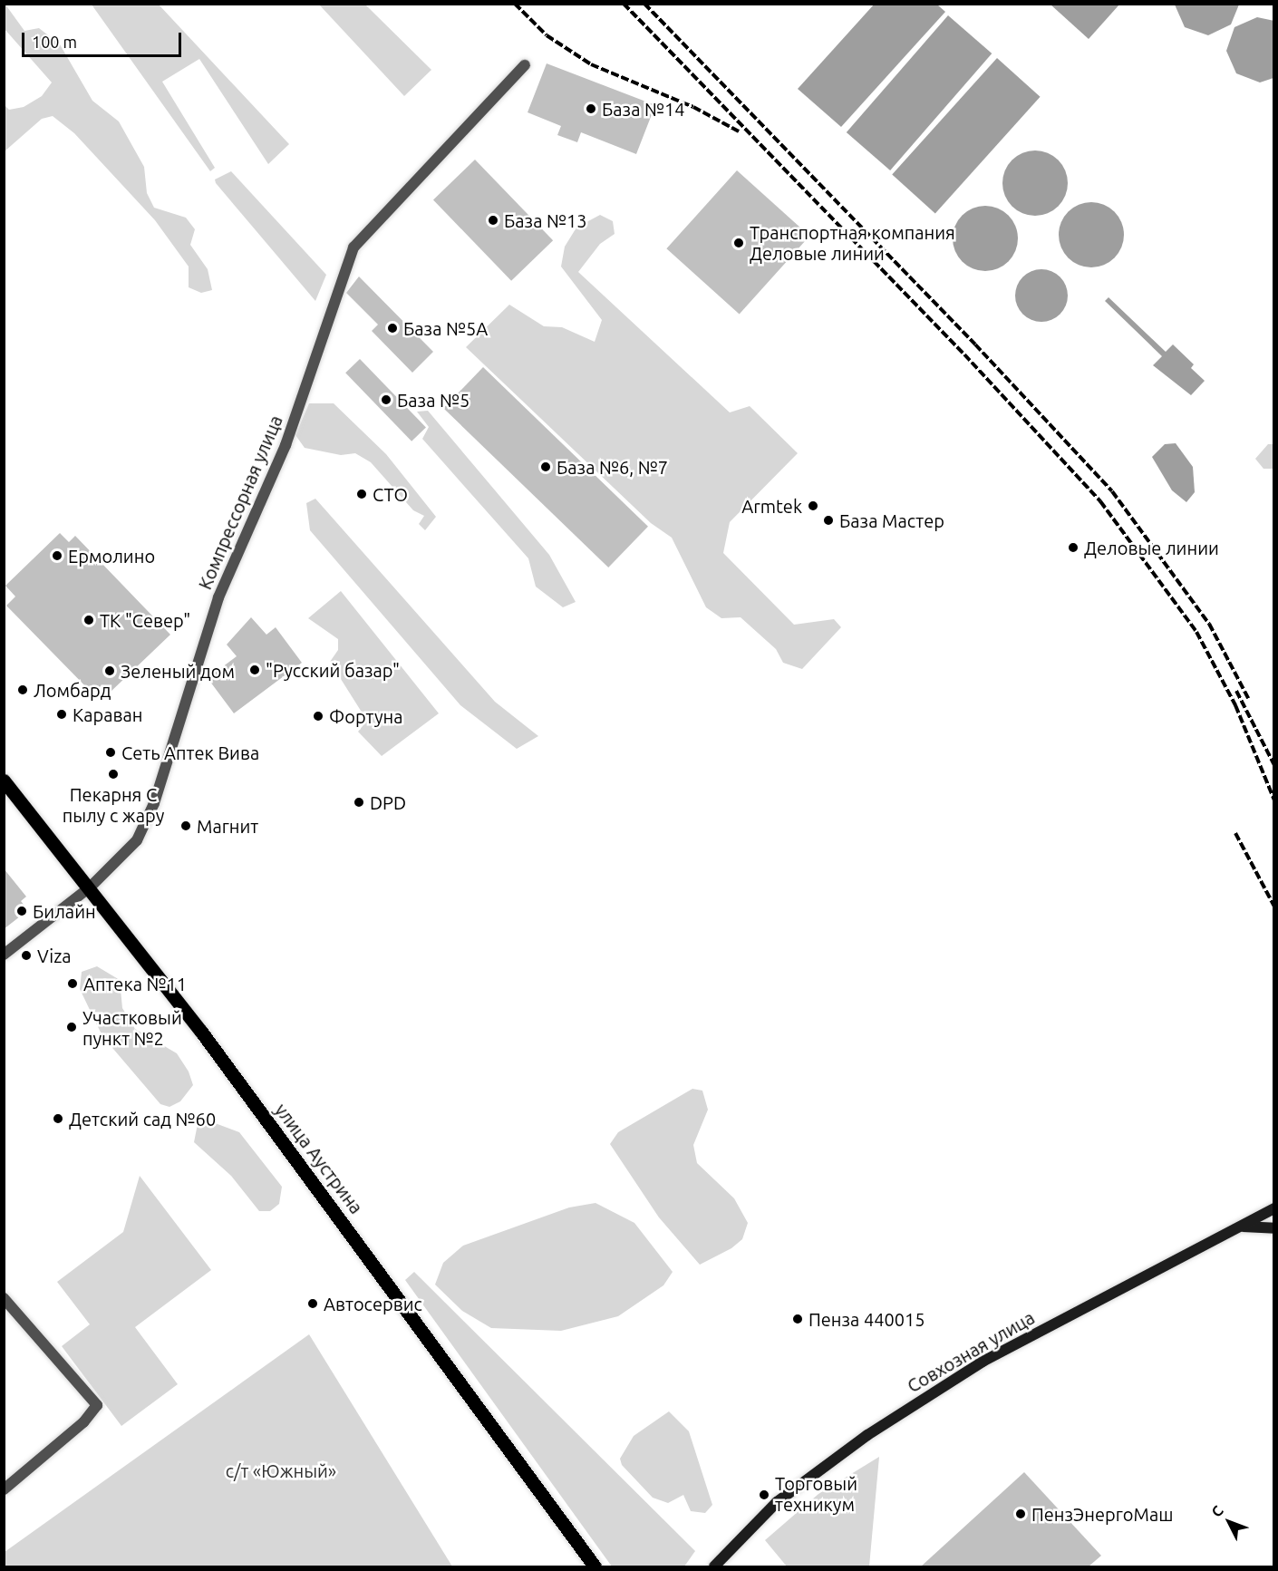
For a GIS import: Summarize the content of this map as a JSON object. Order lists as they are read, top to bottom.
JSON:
{
  "streets": {
    "main road": ["улица Аустрина", "Совхозная улица"],
    "street": ["Компрессорная улица"]
  },
  "crossings": [
    ["Компрессорная улица", "улица Аустрина"]
  ],
  "parks": ["с/т «Южный»"],
  "places": [
    "База №14",
    "База №13",
    "Транспортная компания Деловые линии",
    "База №5А",
    "База №5",
    "База №6, №7",
    "СТО",
    "Armtek",
    "База Мастер",
    "Деловые линии",
    "Ермолино",
    "ТК \"Север\"",
    "\"Русский базар\"",
    "Зеленый дом",
    "Ломбард",
    "Караван",
    "Фортуна",
    "Сеть Аптек Вива",
    "Пекарня С пылу с жару",
    "DPD",
    "Магнит",
    "Билайн",
    "Viza",
    "Аптека №11",
    "Участковый пункт №2",
    "Детский сад №60",
    "Автосервис",
    "Пенза 440015",
    "Торговый техникум",
    "ПензЭнергоМаш"
  ],
  "scale_bar": "100 m",
  "north": "top left"
}
